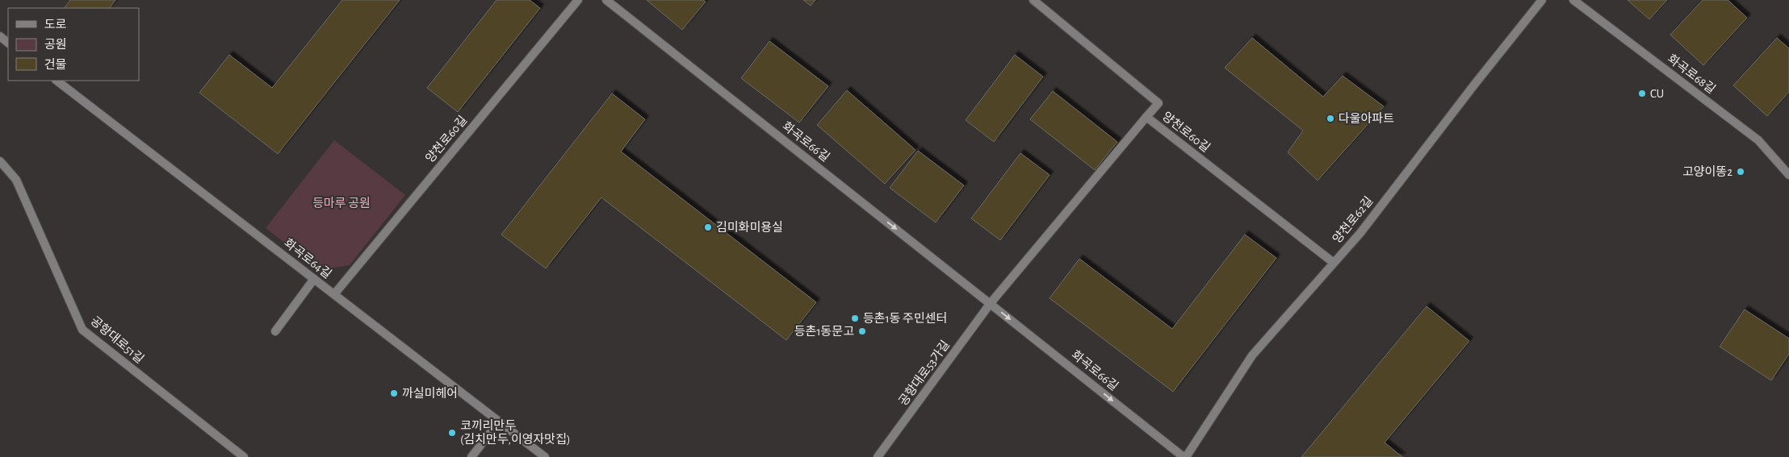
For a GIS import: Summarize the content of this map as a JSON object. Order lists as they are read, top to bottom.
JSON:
{
  "streets": {
    "street": [
      "화곡로68길",
      "양천로60길",
      "화곡로66길",
      "양천로62길",
      "화곡로64길",
      "공항대로51길",
      "공항대로53가길"
    ]
  },
  "crossings": [
    ["양천로60길", "양천로62길"],
    ["양천로60길", "화곡로64길"],
    ["화곡로66길", "양천로62길"],
    ["화곡로66길", "공항대로53가길"]
  ],
  "one_way": ["화곡로66길"],
  "parks": ["등마루 공원"],
  "places": [
    "CU",
    "다울아파트",
    "고양이똥2",
    "김미화미용실",
    "등촌1동 주민센터",
    "등촌1동문고",
    "까실미헤어",
    "코끼리만두 (김치만두,이영자맛집)"
  ],
  "legend": ["도로", "공원", "건물"]
}
